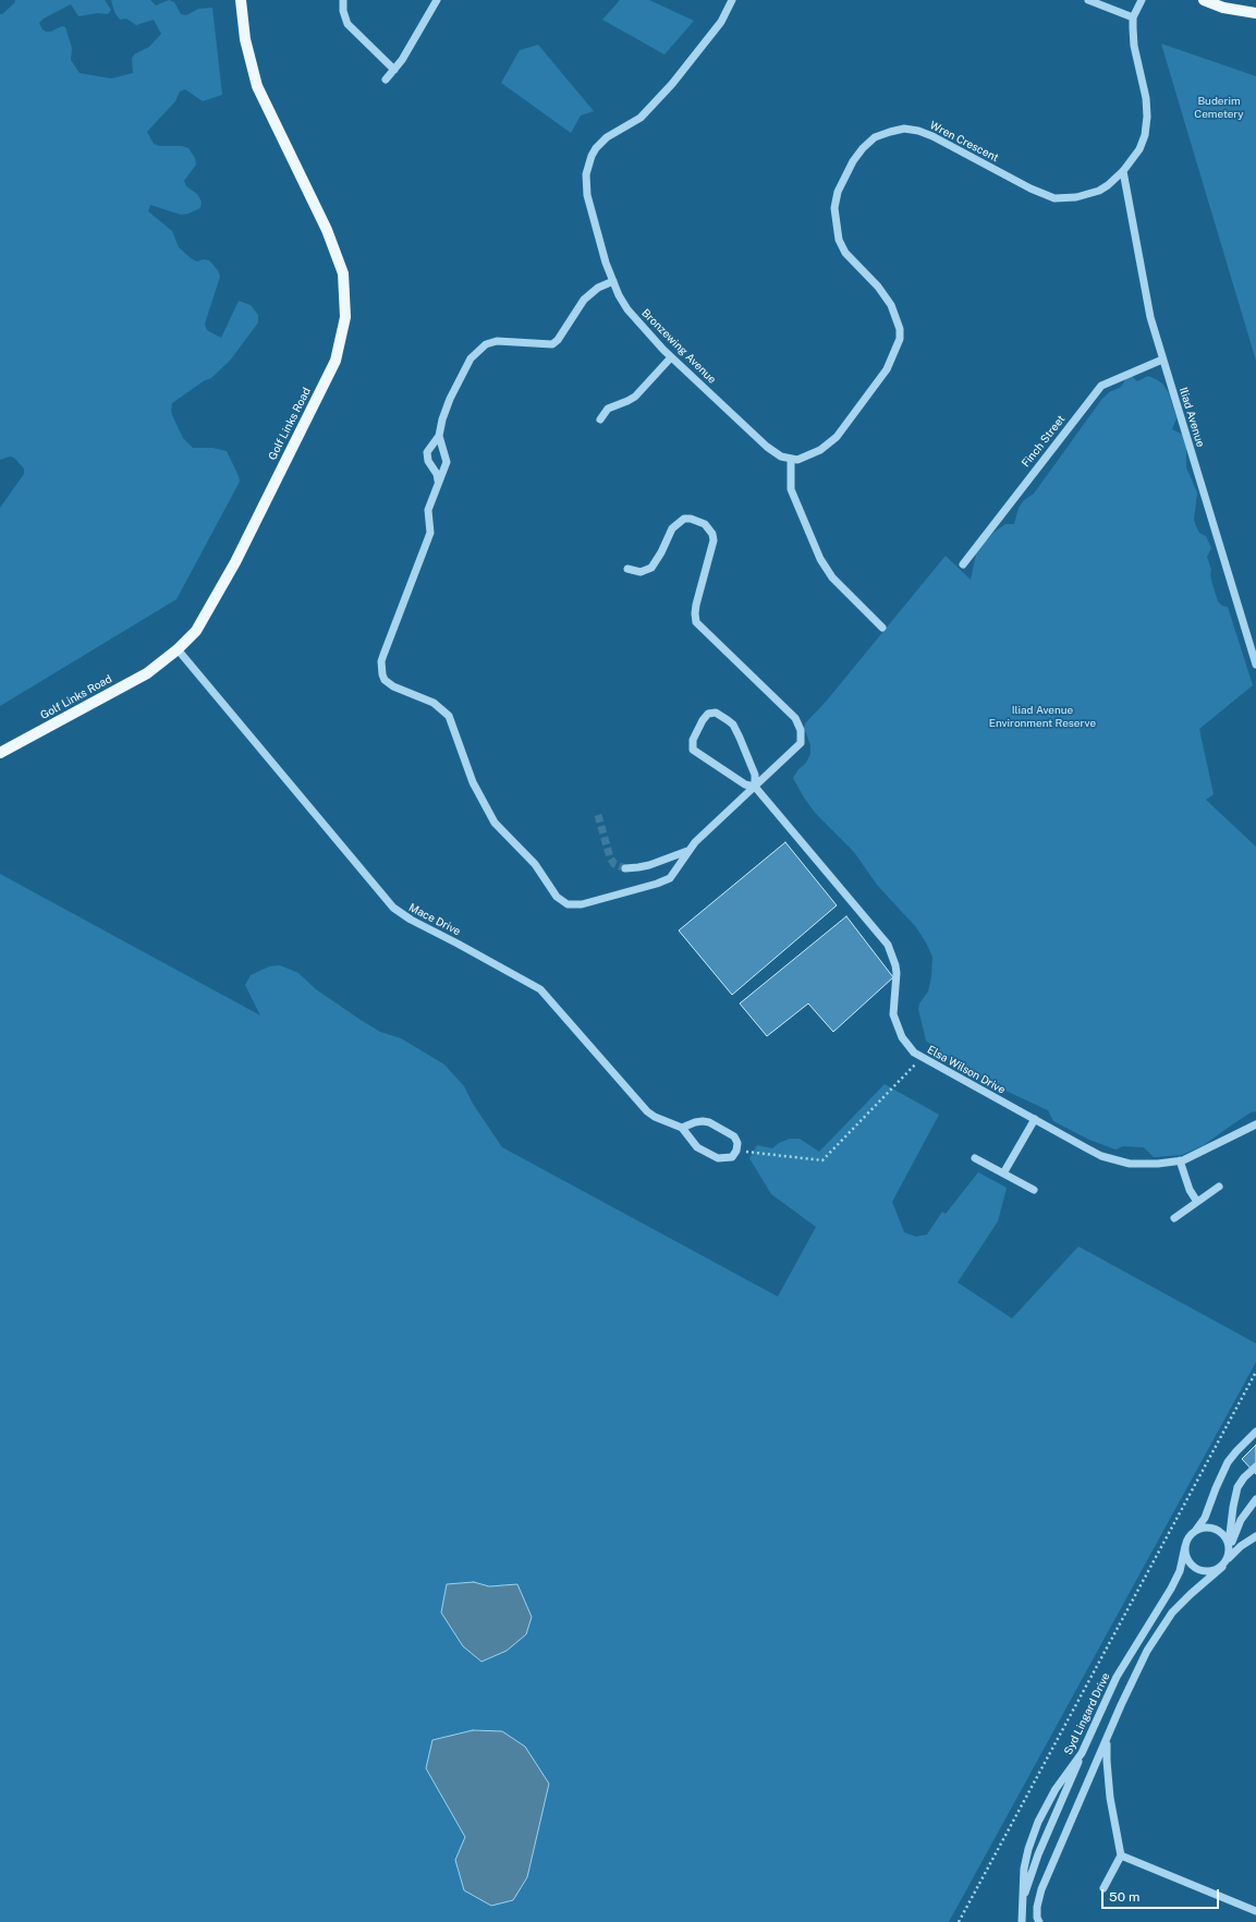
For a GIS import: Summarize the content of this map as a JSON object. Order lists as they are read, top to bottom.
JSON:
{
  "streets": {
    "main road": ["Golf Links Road"],
    "street": [
      "Wren Crescent",
      "Bronzewing Avenue",
      "Iliad Avenue",
      "Finch Street",
      "Mace Drive",
      "Elsa Wilson Drive",
      "Syd Lingard Drive"
    ]
  },
  "crossings": [
    ["Wren Crescent", "Bronzewing Avenue"],
    ["Wren Crescent", "Iliad Avenue"],
    ["Iliad Avenue", "Finch Street"],
    ["Golf Links Road", "Mace Drive"]
  ],
  "parks": ["Buderim Cemetery", "Iliad Avenue Environment Reserve"],
  "scale_bar": "50 m"
}
